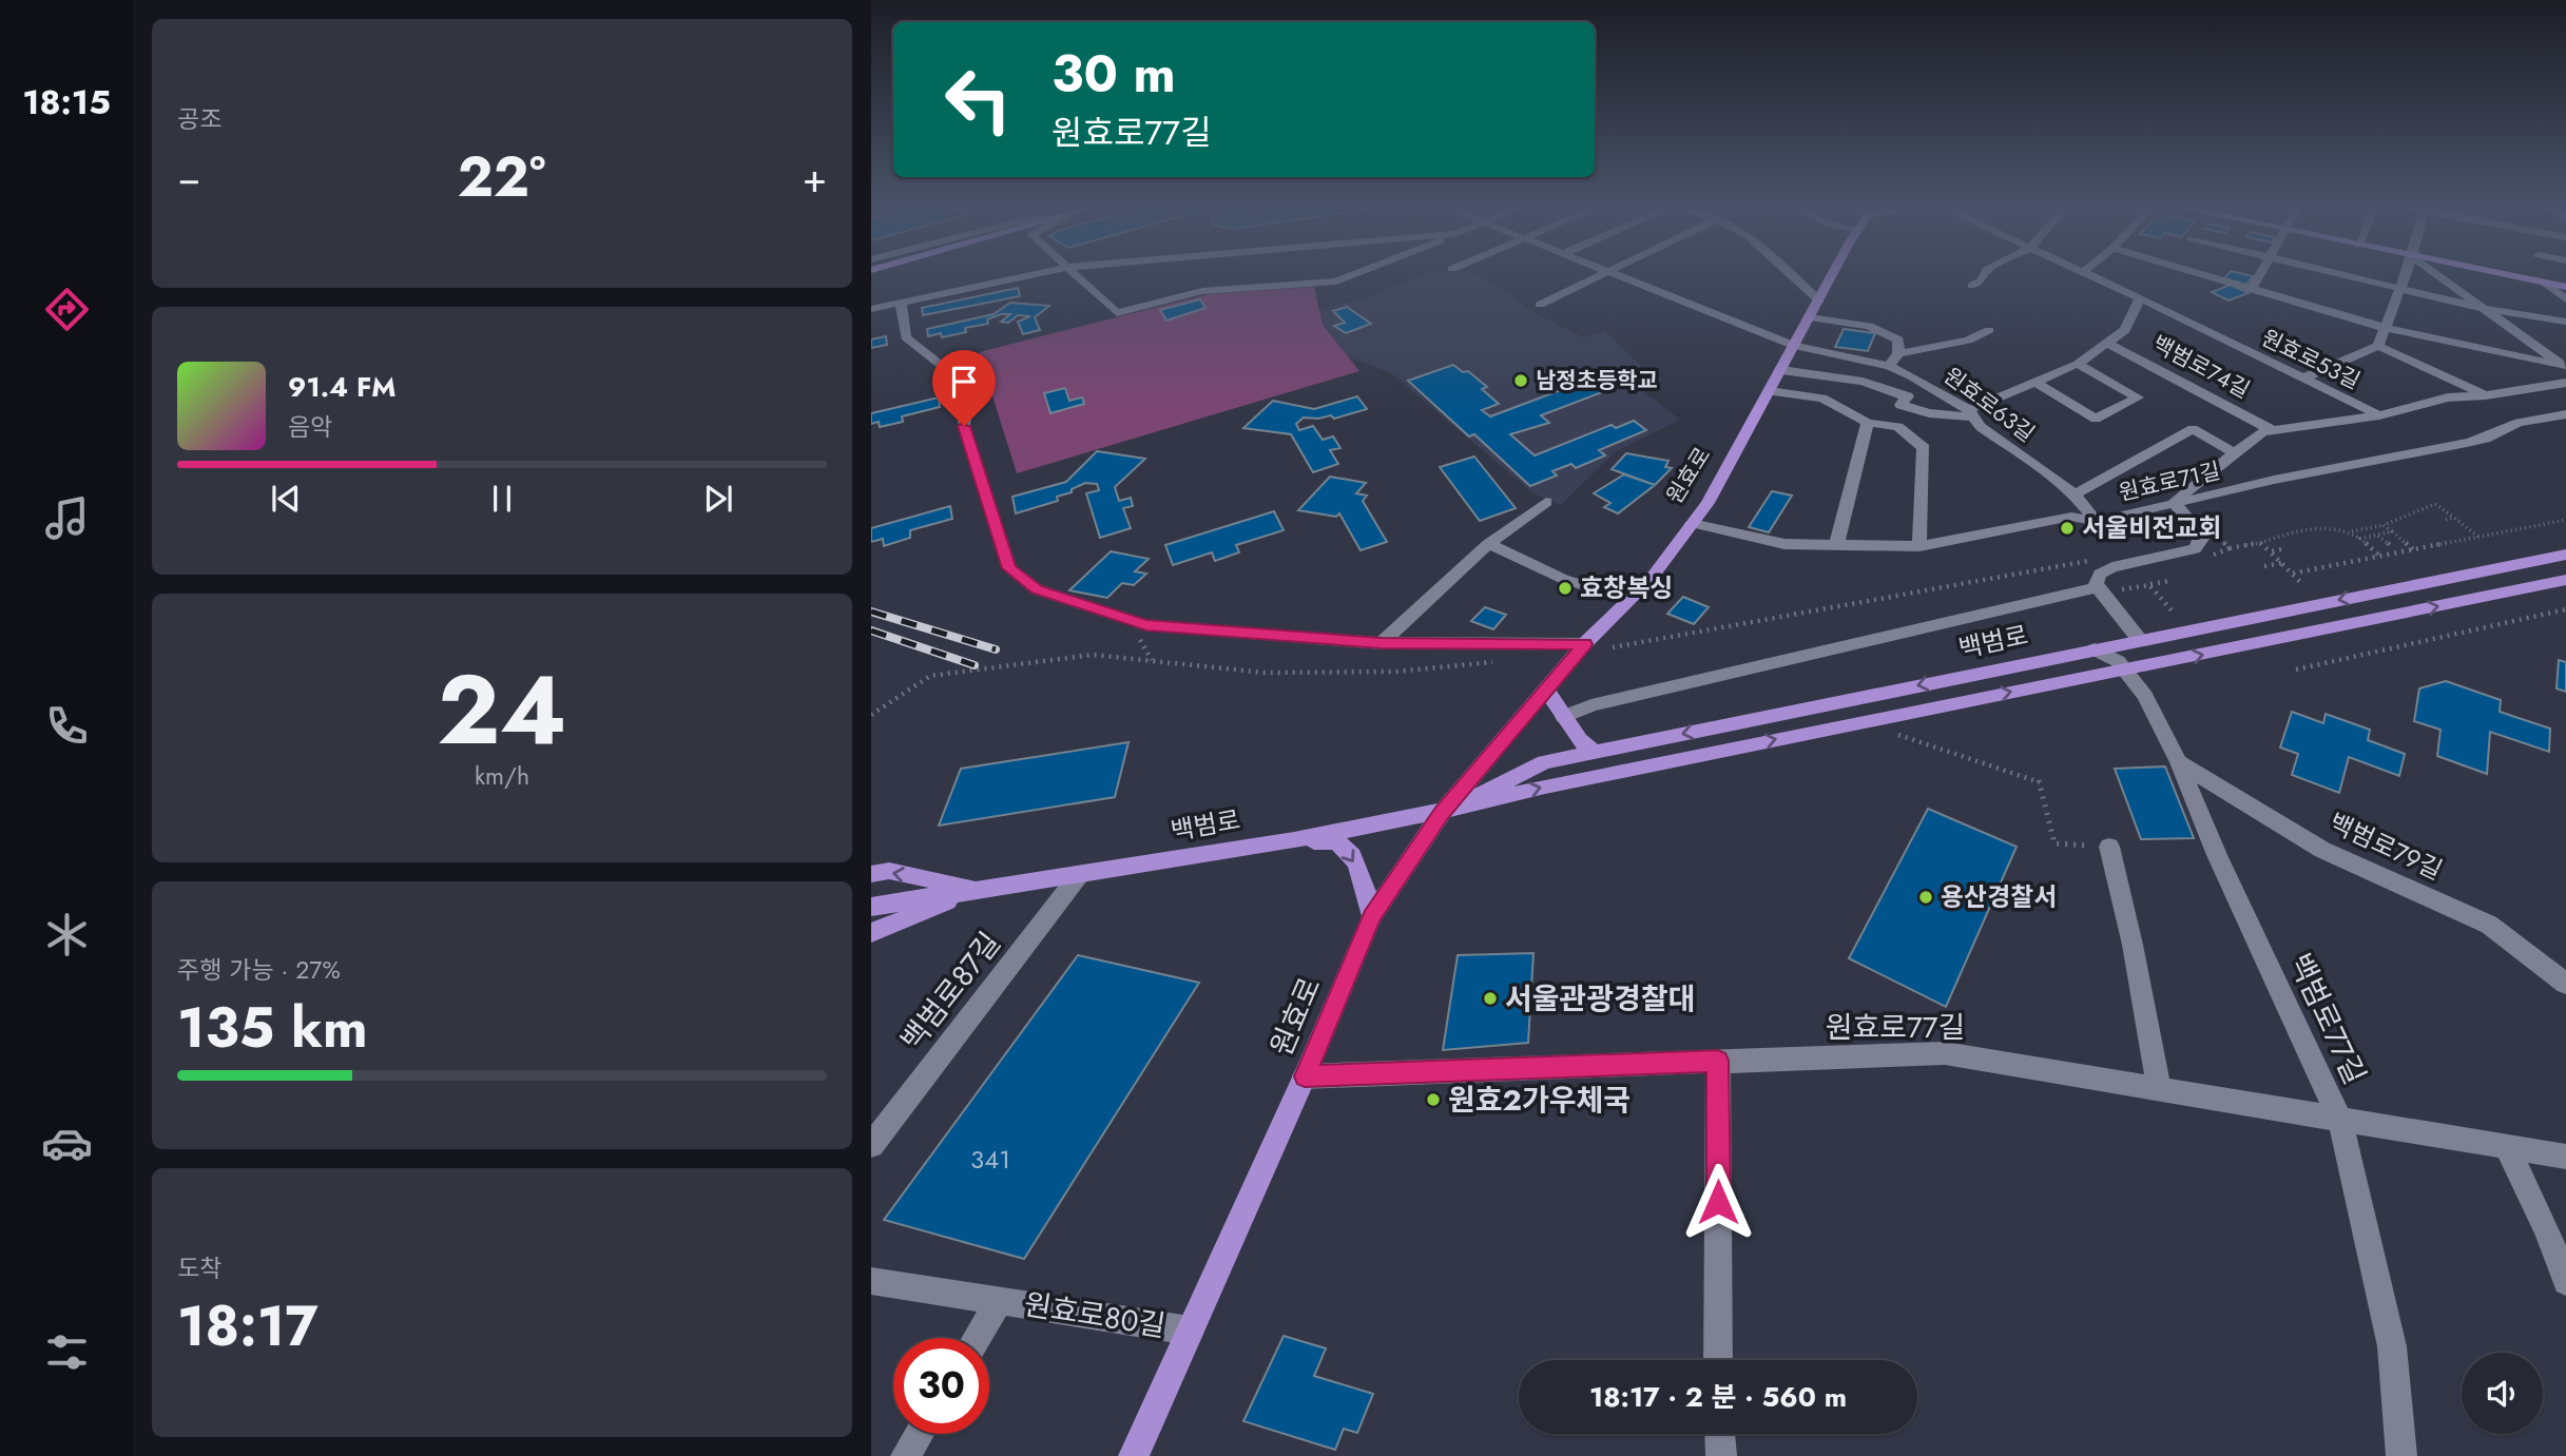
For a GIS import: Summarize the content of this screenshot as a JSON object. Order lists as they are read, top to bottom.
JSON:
{
  "streets": {
    "main road": ["원효로", "백범로"],
    "street": [
      "원효로53길",
      "백범로74길",
      "원효로63길",
      "원효로71길",
      "백범로79길",
      "백범로87길",
      "백범로77길",
      "원효로77길",
      "원효로80길"
    ]
  },
  "crossings": [
    ["원효로53길", "백범로74길"],
    ["백범로74길", "원효로71길"],
    ["원효로63길", "원효로"],
    ["원효로63길", "원효로71길"],
    ["원효로", "원효로71길"],
    ["원효로", "백범로"],
    ["원효로", "원효로77길"],
    ["원효로", "원효로80길"],
    ["백범로", "백범로87길"],
    ["백범로", "백범로77길"],
    ["백범로79길", "백범로77길"],
    ["백범로77길", "원효로77길"]
  ],
  "places": [
    "남정초등학교",
    "서울비전교회",
    "효창복싱",
    "용산경찰서",
    "서울관광경찰대",
    "원효2가우체국"
  ],
  "house_numbers": ["341"],
  "page": {
    "tabs": "18:15",
    "tile": [
      "공조",
      ["24", "km/h"],
      ["주행 가능 · 27%", "135 km"],
      ["도착", "18:17"]
    ],
    "turn": ["30 m", "원효로77길"],
    "heat": ["−", "22°", "+"],
    "song": ["91.4 FM", "음악"],
    "limit": "30",
    "trip": "18:17 · 2 분 · 560 m"
  }
}
